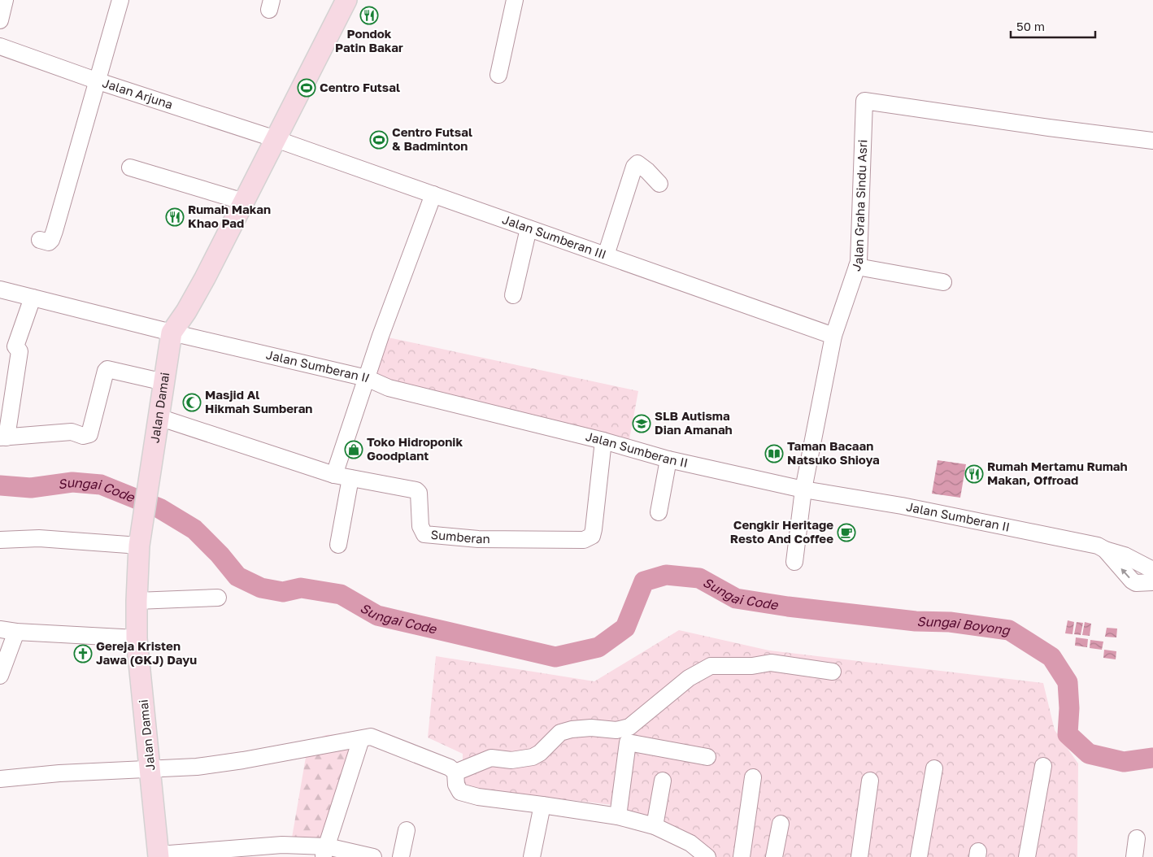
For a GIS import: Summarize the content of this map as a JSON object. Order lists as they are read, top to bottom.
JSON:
{
  "streets": {
    "main road": ["Jalan Damai"],
    "street": [
      "Jalan Arjuna",
      "Jalan Graha Sindu Asri",
      "Jalan Sumberan III",
      "Jalan Sumberan II",
      "Sumberan"
    ]
  },
  "crossings": [
    ["Jalan Arjuna", "Jalan Sumberan III"],
    ["Jalan Arjuna", "Jalan Damai"],
    ["Jalan Graha Sindu Asri", "Jalan Sumberan III"],
    ["Jalan Graha Sindu Asri", "Jalan Sumberan II"],
    ["Jalan Sumberan III", "Jalan Damai"],
    ["Jalan Sumberan II", "Jalan Damai"],
    ["Jalan Sumberan II", "Sumberan"],
    ["Jalan Damai", "Sumberan"]
  ],
  "water": ["Sungai Code", "Sungai Boyong"],
  "places": {
    "restaurant": ["Pondok Patin Bakar", "Rumah Makan Khao Pad", "Rumah Mertamu Rumah Makan, Offroad"],
    "sports": ["Centro Futsal", "Centro Futsal & Badminton"],
    "mosque": ["Masjid Al Hikmah Sumberan"],
    "school or university": ["SLB Autisma Dian Amanah"],
    "shop": ["Toko Hidroponik Goodplant"],
    "library": ["Taman Bacaan Natsuko Shioya"],
    "cafe": ["Cengkir Heritage Resto And Coffee"],
    "church": ["Gereja Kristen Jawa (GKJ) Dayu"]
  },
  "scale_bar": "50 m"
}
